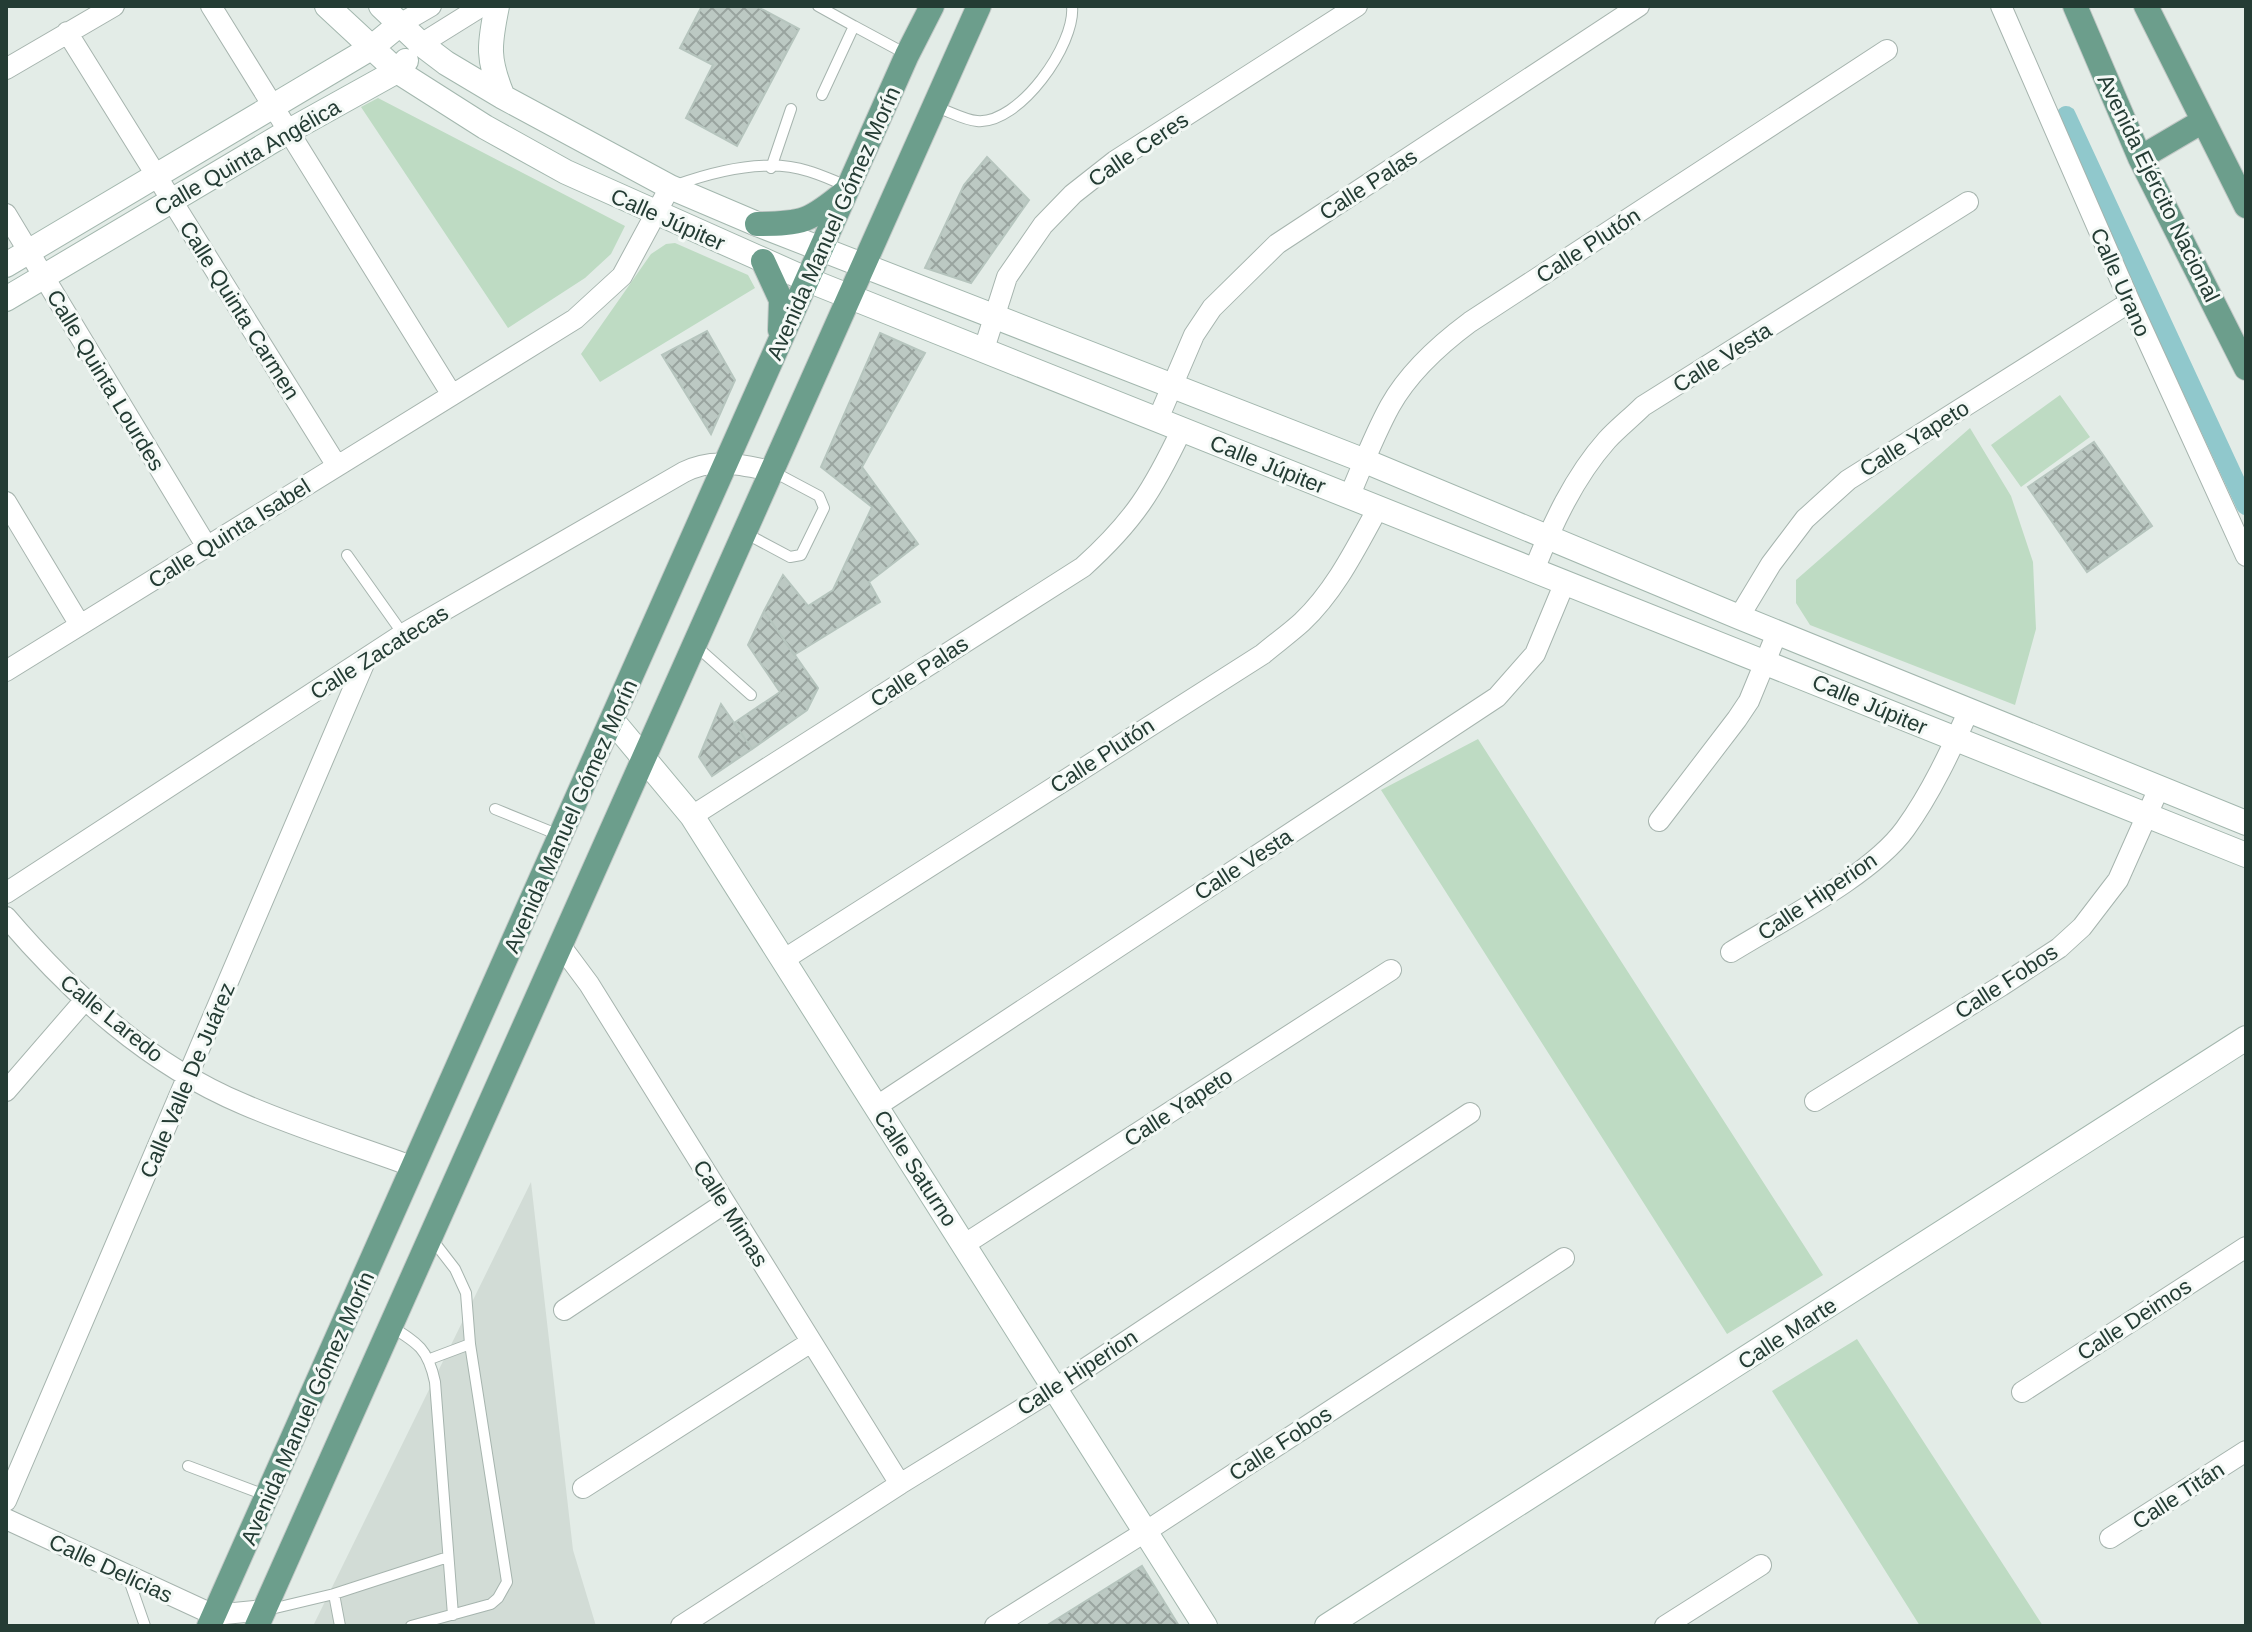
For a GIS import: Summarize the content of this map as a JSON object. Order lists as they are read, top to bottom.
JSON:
{
  "streets": {
    "main road": ["Avenida Ejército Nacional", "Avenida Manuel Gómez Morín"],
    "street": [
      "Calle Ceres",
      "Calle Quinta Angélica",
      "Calle Palas",
      "Calle Júpiter",
      "Calle Plutón",
      "Calle Urano",
      "Calle Quinta Carmen",
      "Calle Vesta",
      "Calle Quinta Lourdes",
      "Calle Yapeto",
      "Calle Quinta Isabel",
      "Calle Zacatecas",
      "Calle Hiperion",
      "Calle Fobos",
      "Calle Laredo",
      "Calle Valle De Juárez",
      "Calle Saturno",
      "Calle Mimas",
      "Calle Deimos",
      "Calle Marte",
      "Calle Titán",
      "Calle Delicias"
    ]
  },
  "crossings": [
    ["Calle Ceres", "Calle Júpiter"],
    ["Calle Quinta Angélica", "Calle Júpiter"],
    ["Calle Quinta Angélica", "Calle Quinta Carmen"],
    ["Calle Quinta Angélica", "Calle Quinta Lourdes"],
    ["Calle Palas", "Calle Júpiter"],
    ["Calle Palas", "Calle Saturno"],
    ["Calle Júpiter", "Avenida Manuel Gómez Morín"],
    ["Calle Júpiter", "Calle Plutón"],
    ["Calle Júpiter", "Calle Vesta"],
    ["Calle Júpiter", "Calle Yapeto"],
    ["Calle Júpiter", "Calle Quinta Isabel"],
    ["Calle Júpiter", "Calle Hiperion"],
    ["Calle Júpiter", "Calle Fobos"],
    ["Avenida Manuel Gómez Morín", "Calle Zacatecas"],
    ["Avenida Manuel Gómez Morín", "Calle Laredo"],
    ["Avenida Manuel Gómez Morín", "Calle Saturno"],
    ["Avenida Manuel Gómez Morín", "Calle Mimas"],
    ["Avenida Manuel Gómez Morín", "Calle Delicias"],
    ["Calle Plutón", "Calle Saturno"],
    ["Calle Urano", "Calle Yapeto"],
    ["Calle Quinta Carmen", "Calle Quinta Isabel"],
    ["Calle Vesta", "Calle Saturno"],
    ["Calle Quinta Lourdes", "Calle Quinta Isabel"],
    ["Calle Yapeto", "Calle Saturno"],
    ["Calle Zacatecas", "Calle Valle De Juárez"],
    ["Calle Hiperion", "Calle Saturno"],
    ["Calle Hiperion", "Calle Mimas"],
    ["Calle Fobos", "Calle Saturno"],
    ["Calle Laredo", "Calle Valle De Juárez"]
  ]
}
